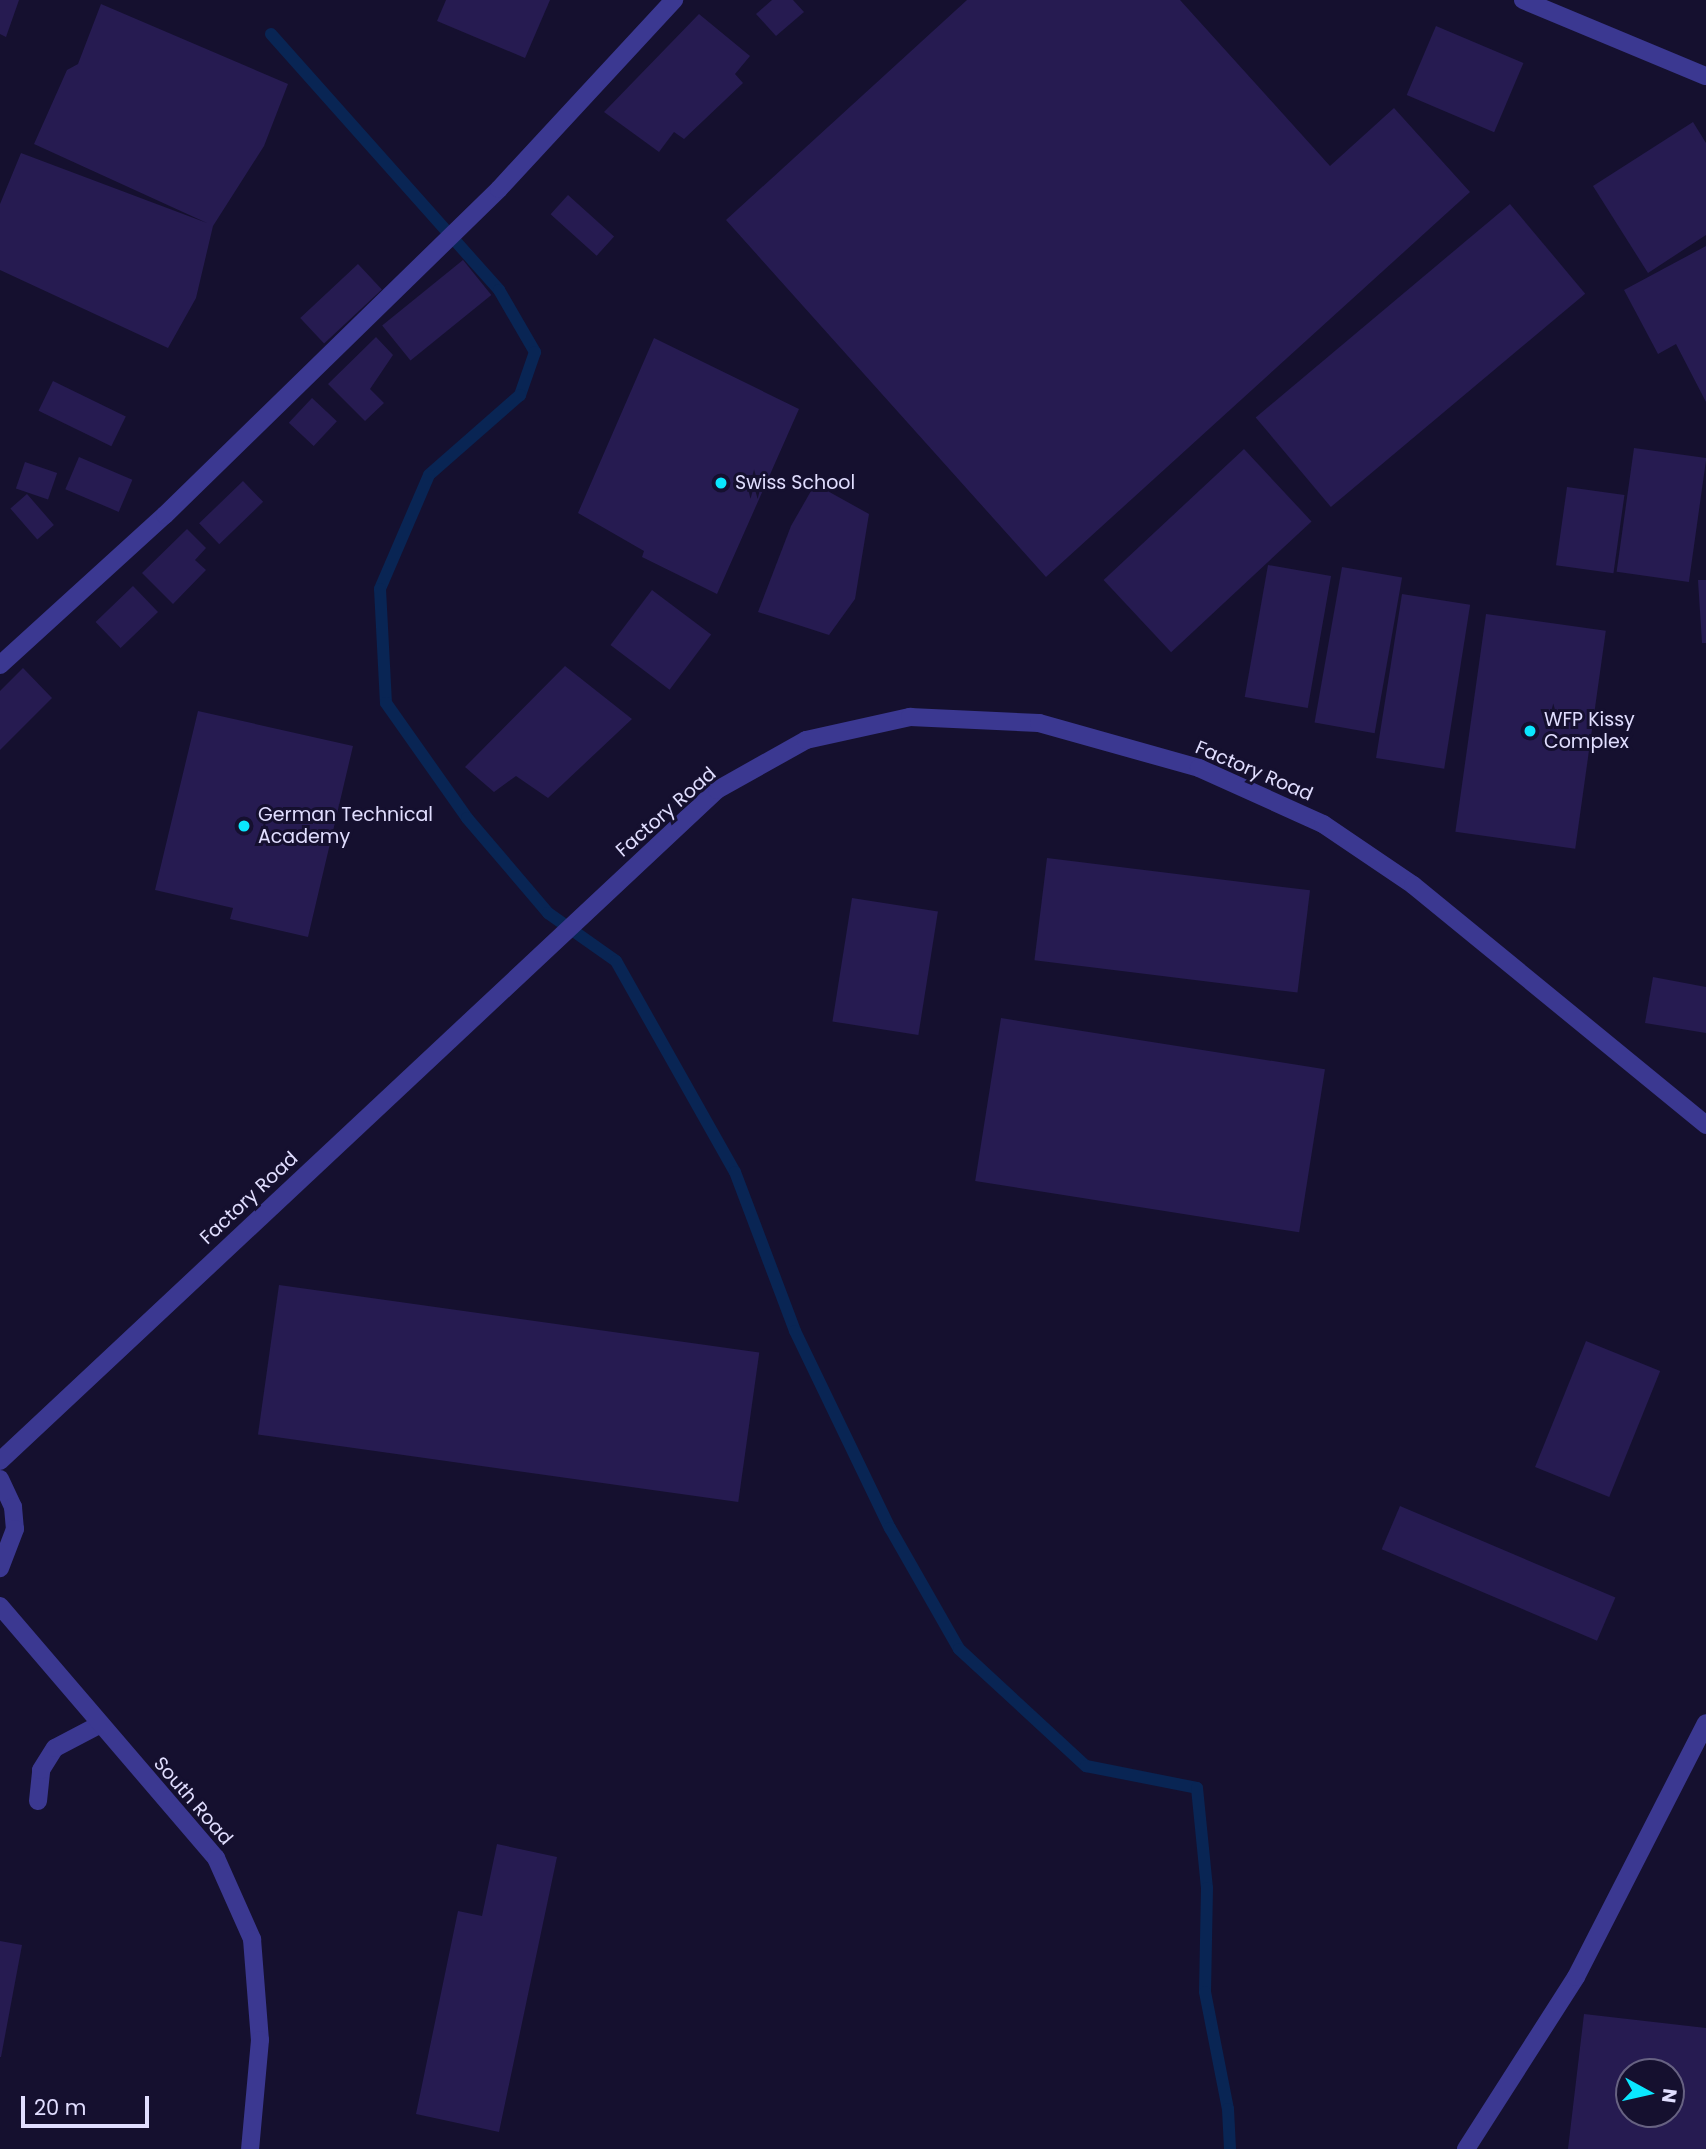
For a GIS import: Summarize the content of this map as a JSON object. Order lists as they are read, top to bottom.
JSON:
{
  "streets": {
    "street": ["Factory Road", "South Road"]
  },
  "places": ["Swiss School", "WFP Kissy Complex", "German Technical Academy"],
  "scale_bar": "20 m",
  "north": "right"
}
